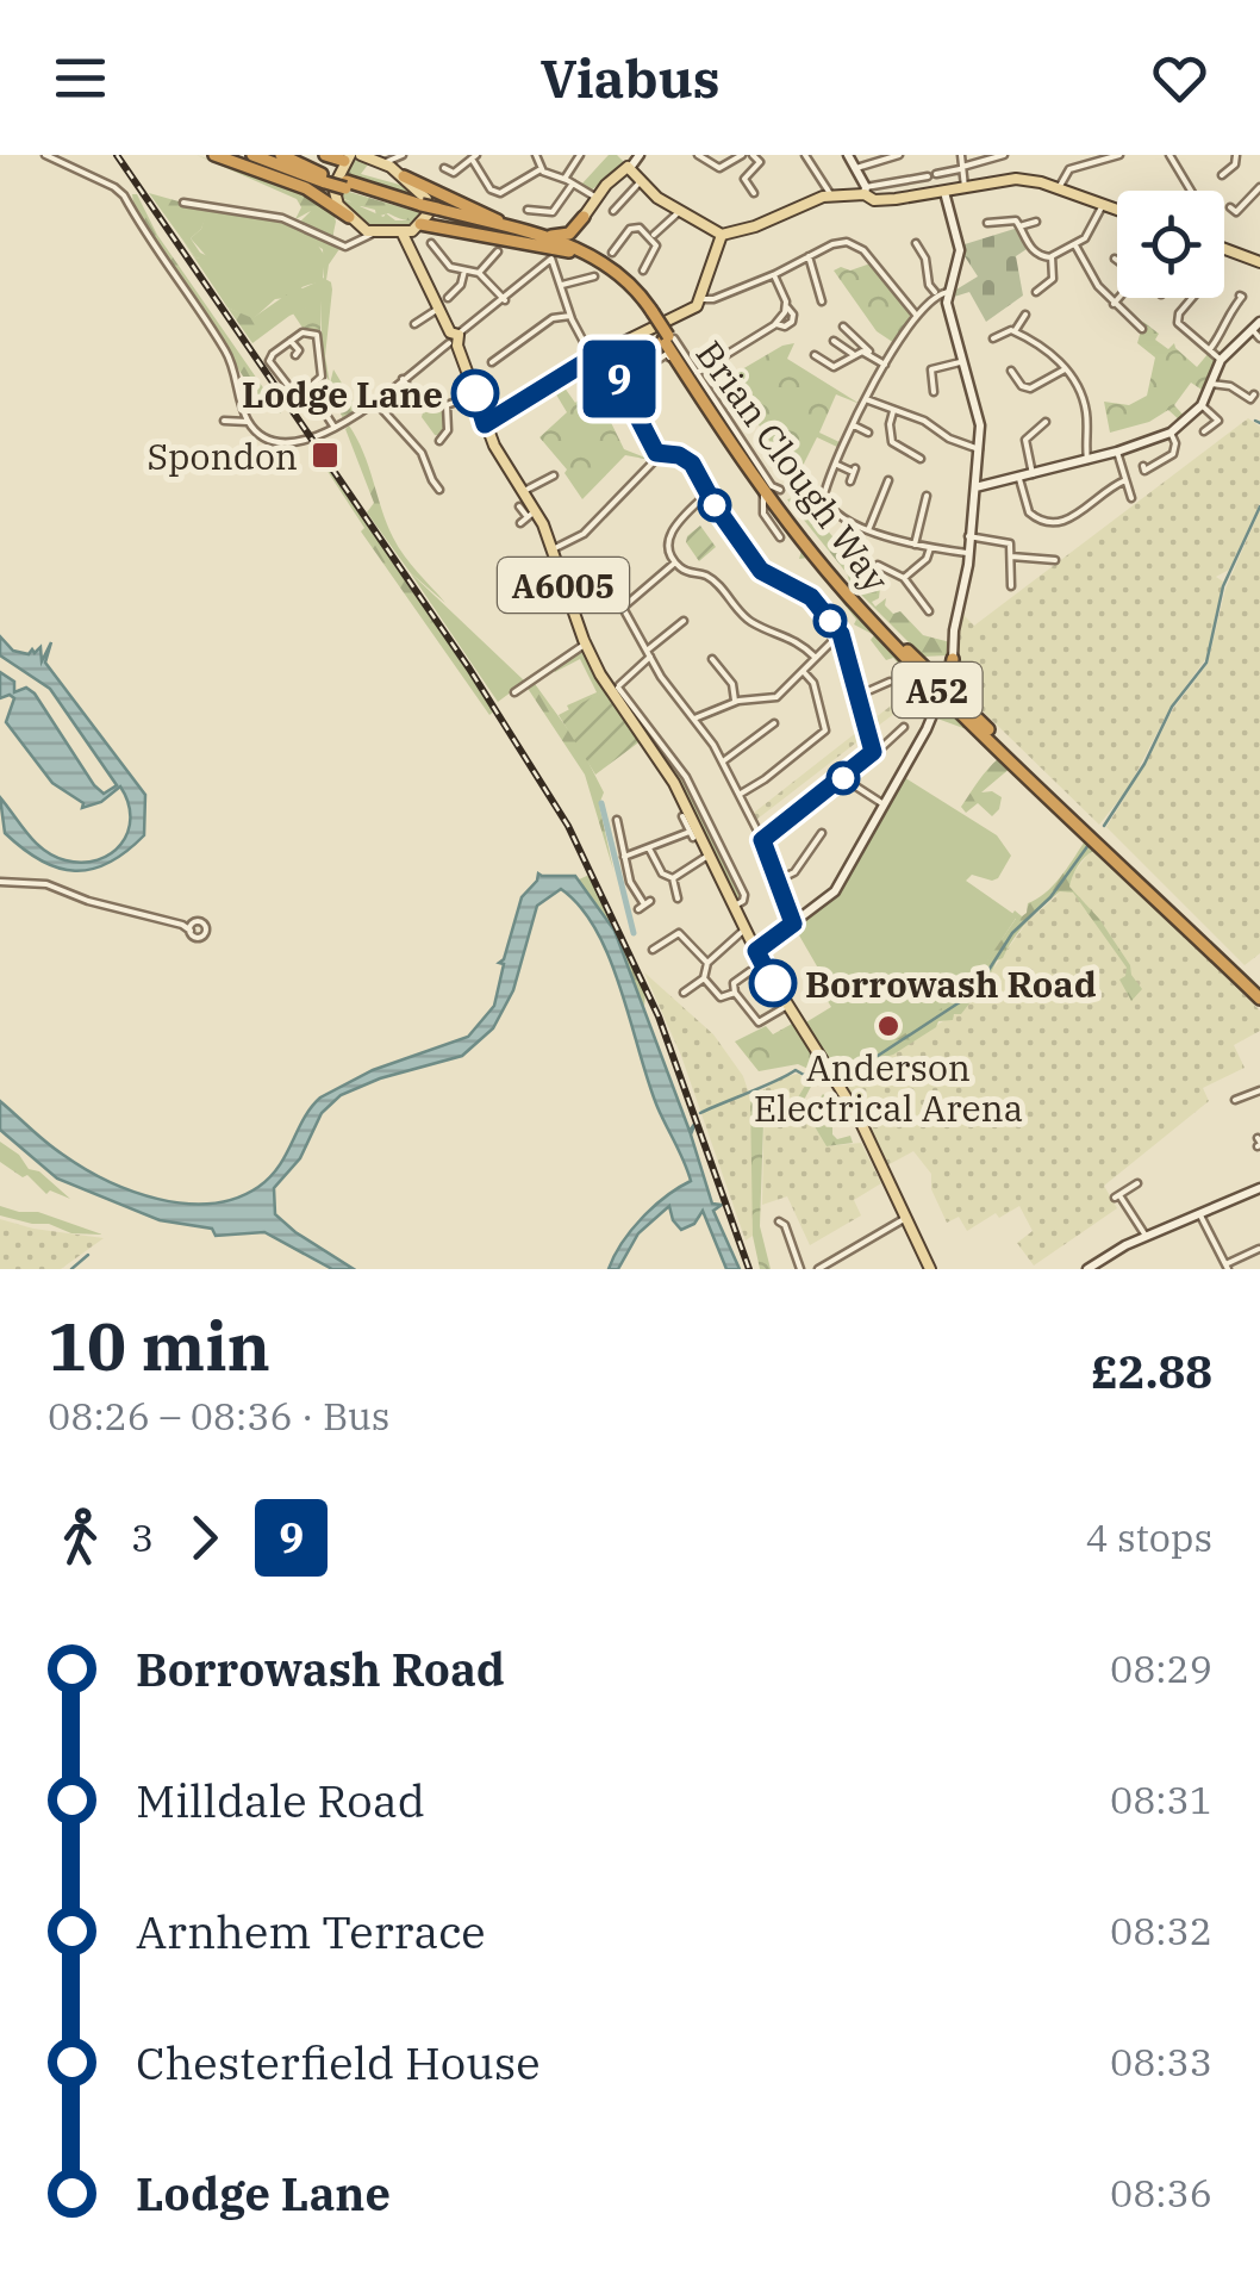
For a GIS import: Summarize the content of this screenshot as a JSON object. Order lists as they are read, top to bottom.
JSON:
{
  "streets": {
    "highway": ["Brian Clough Way", "A52"],
    "main road": ["A6005"]
  },
  "crossings": [
    ["Brian Clough Way", "A6005"]
  ],
  "places": {
    "other": ["Lodge Lane", "Borrowash Road", "Anderson Electrical Arena"],
    "transit": ["Spondon"]
  },
  "lines": ["bus line 9"],
  "page": {
    "header": "Viabus",
    "on_map": "9",
    "heading": ["10 min", "08:26 – 08:36 · Bus", "£2.88"],
    "legs": ["3", "9", "4 stops"],
    "list": [
      {
        "name": "Borrowash Road",
        "value": "08:29"
      },
      {
        "name": "Milldale Road",
        "value": "08:31"
      },
      {
        "name": "Arnhem Terrace",
        "value": "08:32"
      },
      {
        "name": "Chesterfield House",
        "value": "08:33"
      },
      {
        "name": "Lodge Lane",
        "value": "08:36"
      }
    ]
  }
}
